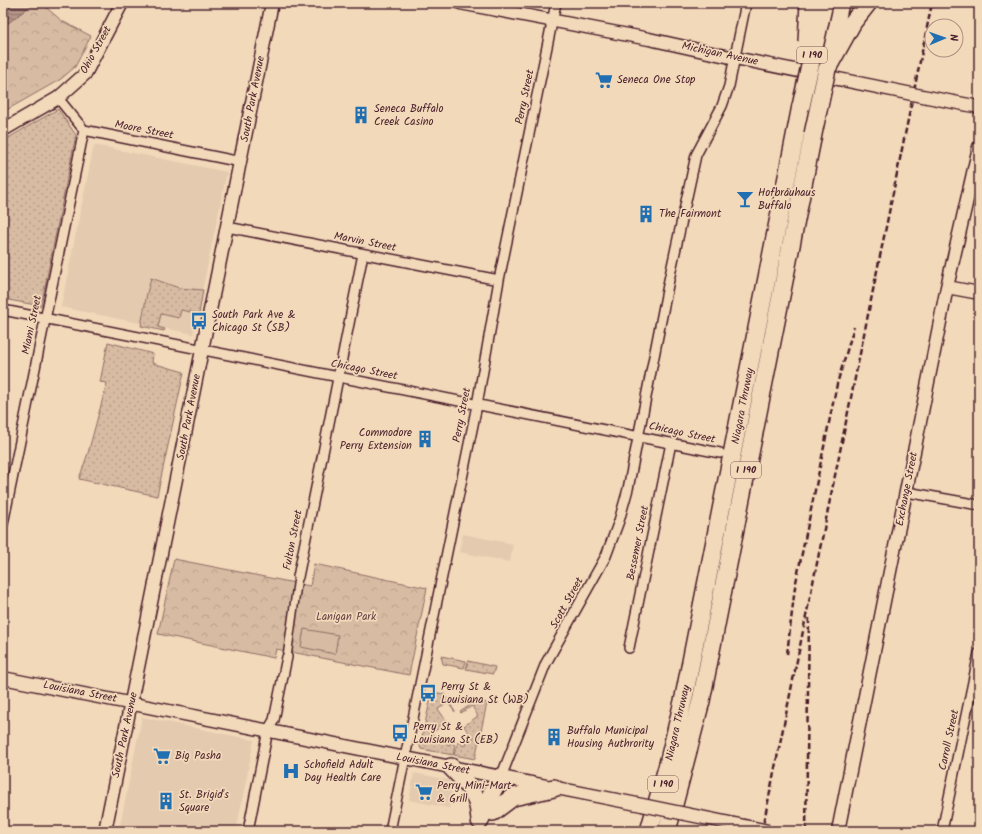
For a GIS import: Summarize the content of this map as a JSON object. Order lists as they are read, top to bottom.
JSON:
{
  "streets": {
    "highway": ["I 190", "Niagara Thruway"],
    "street": [
      "Ohio Street",
      "Michigan Avenue",
      "Perry Street",
      "South Park Avenue",
      "Moore Street",
      "Marvin Street",
      "Miami Street",
      "Chicago Street",
      "Exchange Street",
      "Fulton Street",
      "Bessemer Street",
      "Scott Street",
      "Louisiana Street",
      "Carroll Street"
    ]
  },
  "crossings": [
    ["Michigan Avenue", "Perry Street"],
    ["Michigan Avenue", "Scott Street"],
    ["Perry Street", "Marvin Street"],
    ["Perry Street", "Chicago Street"],
    ["Perry Street", "Louisiana Street"],
    ["South Park Avenue", "Moore Street"],
    ["South Park Avenue", "Marvin Street"],
    ["South Park Avenue", "Chicago Street"],
    ["South Park Avenue", "Louisiana Street"],
    ["Moore Street", "Miami Street"],
    ["Marvin Street", "Fulton Street"],
    ["Miami Street", "Chicago Street"],
    ["Chicago Street", "Fulton Street"],
    ["Chicago Street", "Bessemer Street"],
    ["Chicago Street", "Scott Street"],
    ["Fulton Street", "Louisiana Street"],
    ["Scott Street", "Louisiana Street"]
  ],
  "parks": ["Lanigan Park"],
  "places": {
    "supermarket": ["Seneca One Stop", "Big Pasha", "Perry Mini-Mart & Grill"],
    "building": [
      "Seneca Buffalo Creek Casino",
      "The Fairmont",
      "Commodore Perry Extension",
      "Buffalo Municipal Housing Authrority",
      "St. Brigid's Square"
    ],
    "bar": ["Hofbräuhaus Buffalo"],
    "bus stop": ["South Park Ave & Chicago St (SB)", "Perry St & Louisiana St (WB)", "Perry St & Louisiana St (EB)"],
    "hospital": ["Schofield Adult Day Health Care"]
  },
  "north": "right"
}
